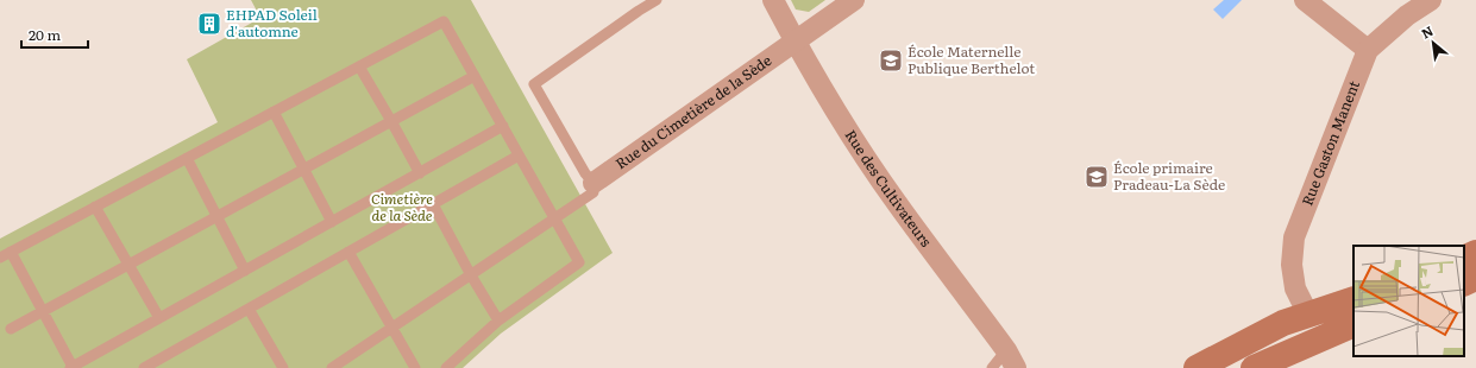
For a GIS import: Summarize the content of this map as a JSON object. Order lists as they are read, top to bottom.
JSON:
{
  "streets": {
    "street": ["Rue du Cimetière de la Sède", "Rue Gaston Manent", "Rue des Cultivateurs"]
  },
  "crossings": [
    ["Rue du Cimetière de la Sède", "Rue des Cultivateurs"]
  ],
  "parks": ["Cimetière de la Sède"],
  "places": {
    "building": ["EHPAD Soleil d'automne"],
    "school or university": ["École Maternelle Publique Berthelot", "École primaire Pradeau-La Sède"]
  },
  "scale_bar": "20 m",
  "north": "top left"
}
